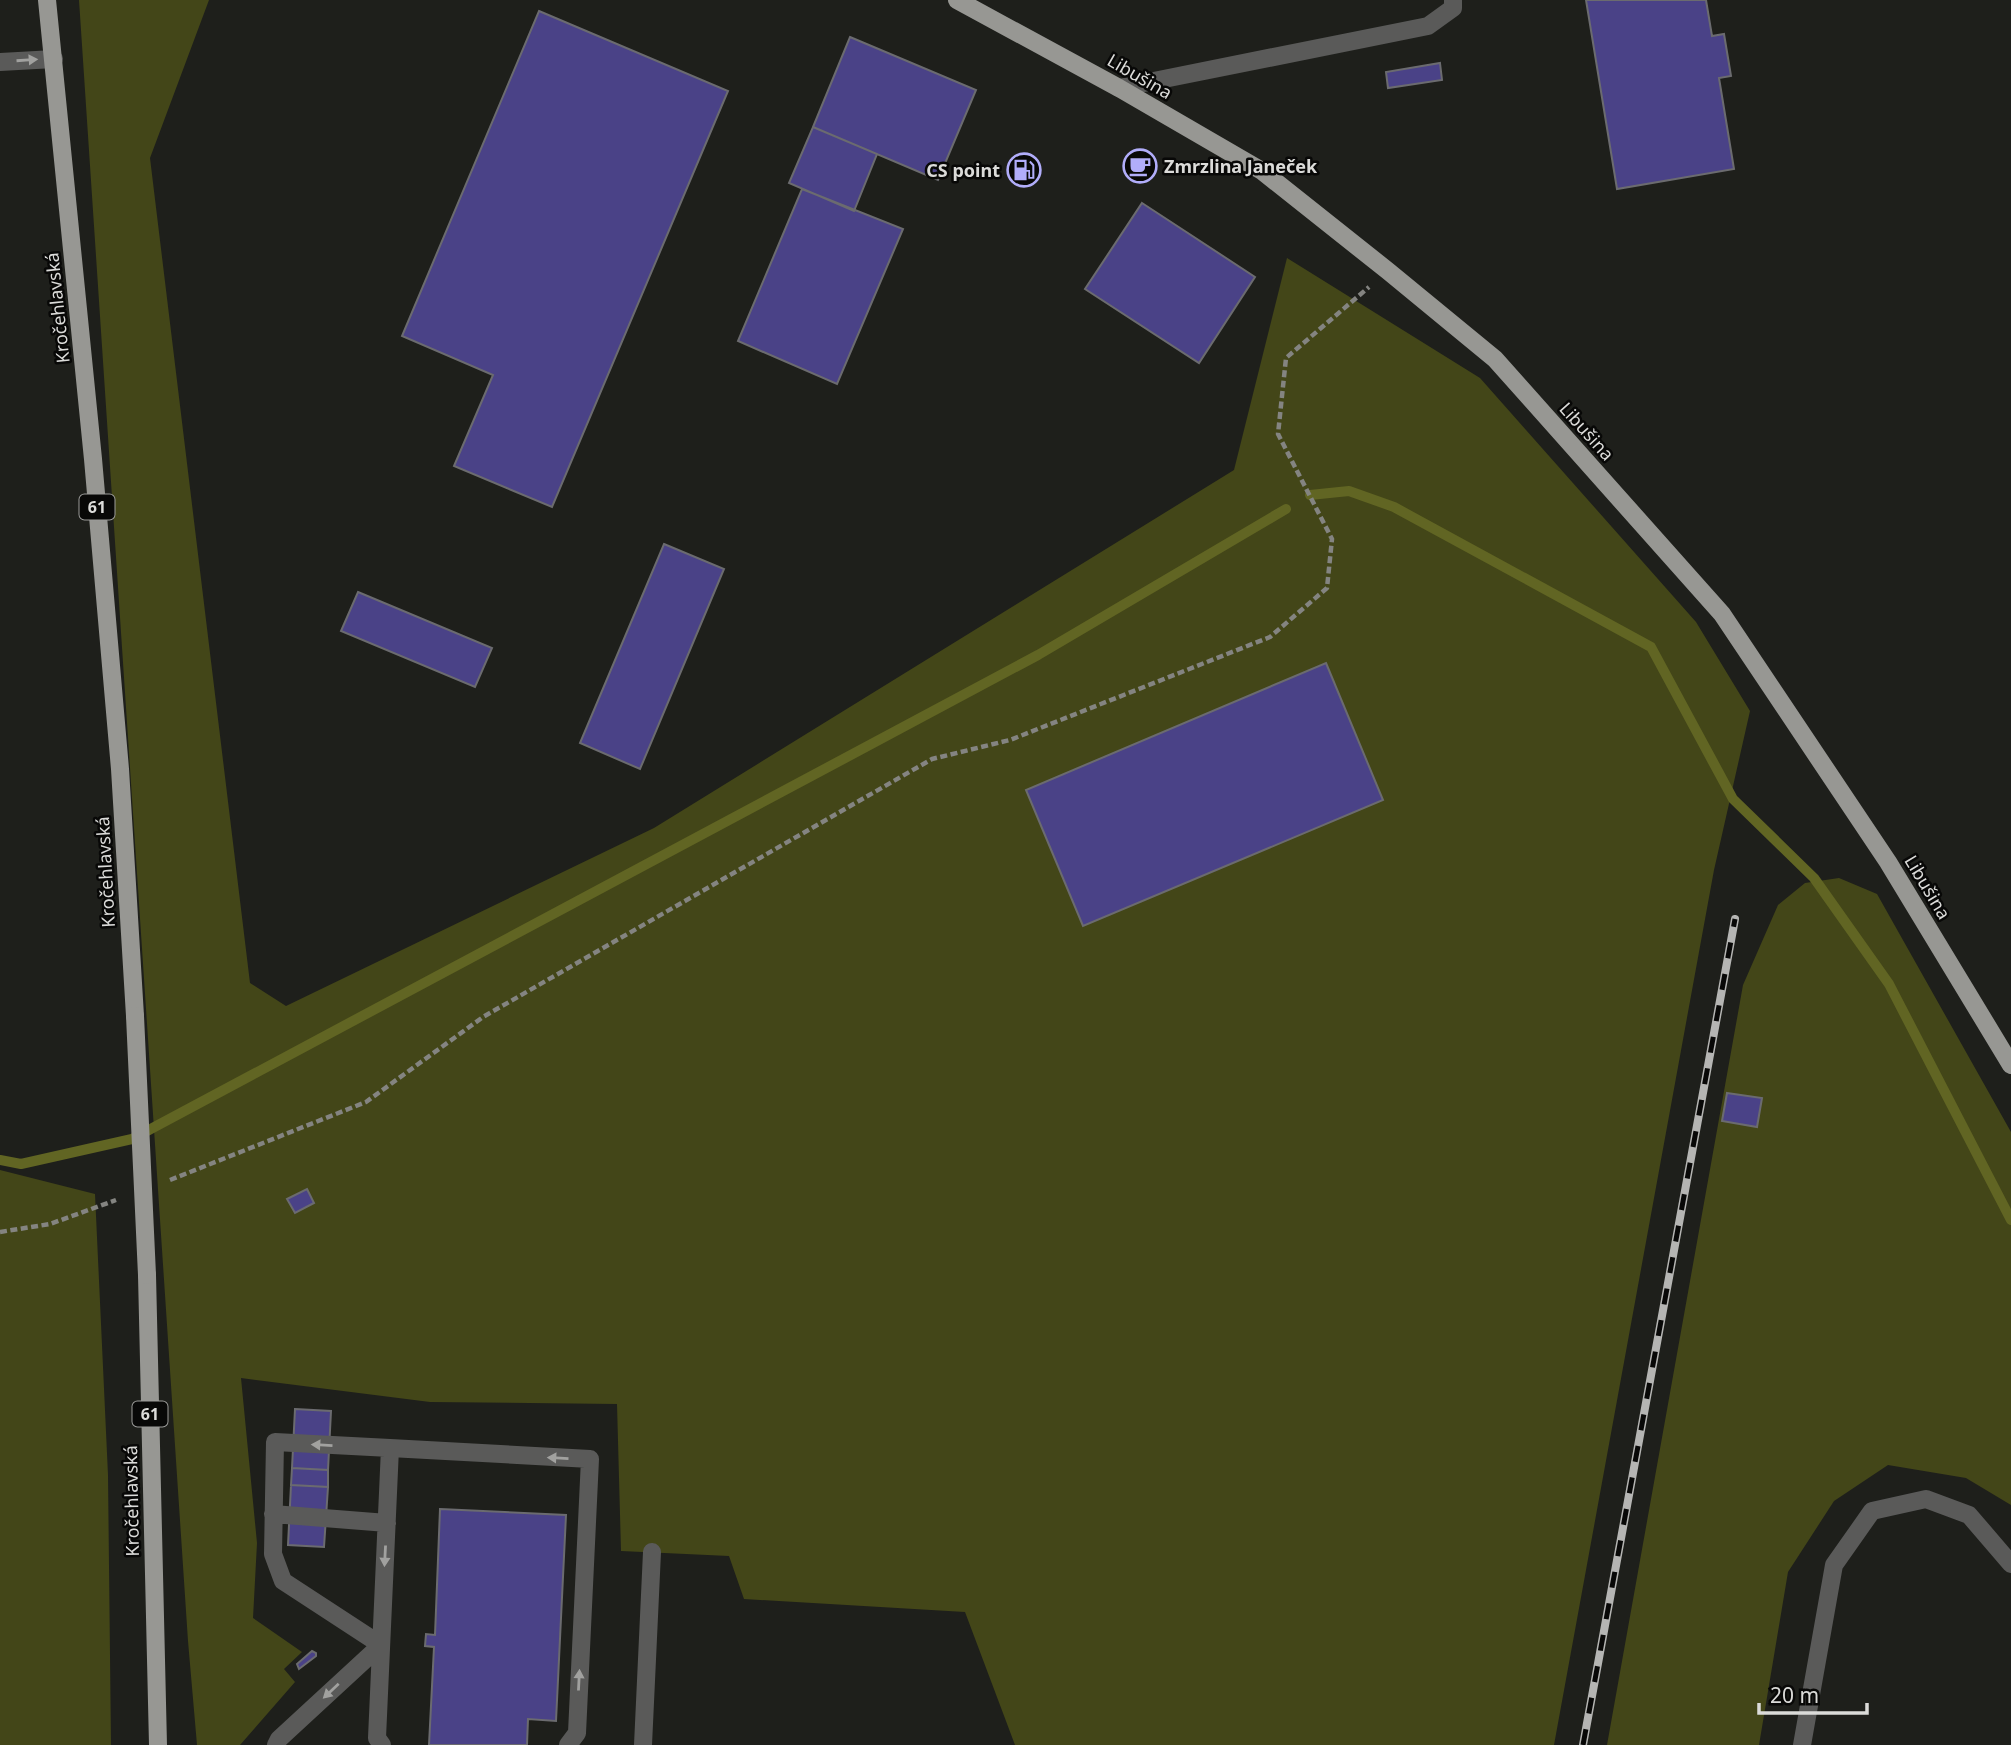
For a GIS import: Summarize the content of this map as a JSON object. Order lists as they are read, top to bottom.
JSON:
{
  "streets": {
    "main road": ["Libušina", "Kročehlavská", "61"]
  },
  "places": {
    "cafe": ["Zmrzlina Janeček"],
    "fuel station": ["CS point"]
  },
  "scale_bar": "20 m"
}
